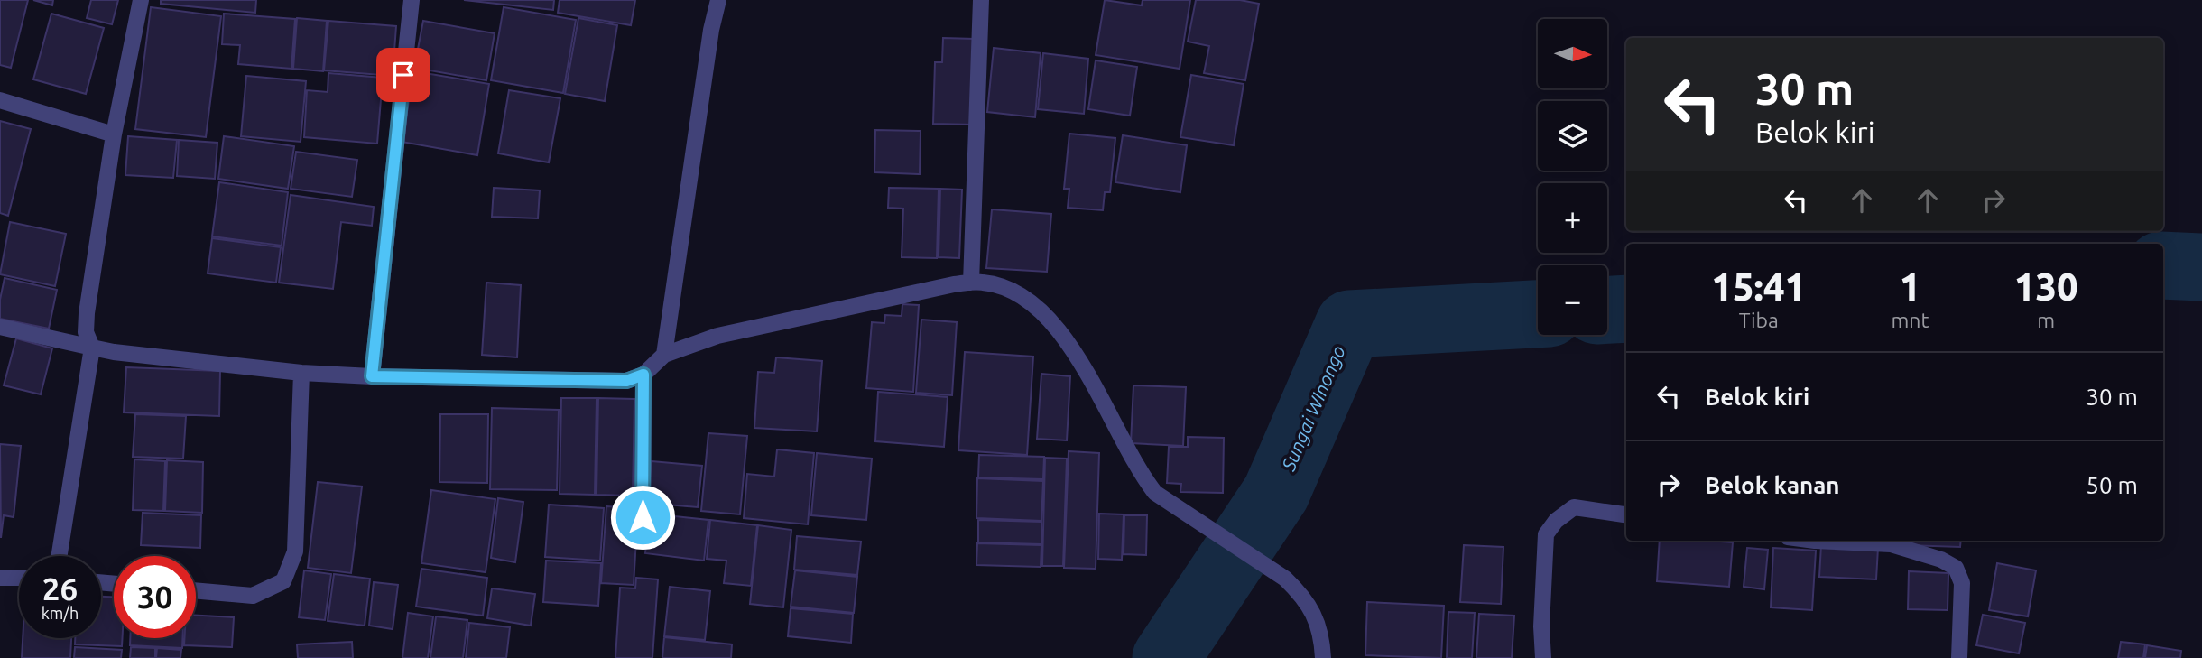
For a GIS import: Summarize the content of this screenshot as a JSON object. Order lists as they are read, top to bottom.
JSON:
{
  "water": ["Sungai WInongo"],
  "north": "right",
  "page": {
    "map_buttons": ["+", "−"],
    "turn": ["30 m", "Belok kiri"],
    "eta": [
      "15:41",
      "Tiba",
      "1",
      "mnt",
      "130",
      "m"
    ],
    "list": [
      {
        "name": "Belok kiri",
        "value": "30 m"
      },
      {
        "name": "Belok kanan",
        "value": "50 m"
      }
    ],
    "speed": "26 km/h",
    "limit": "30"
  }
}
